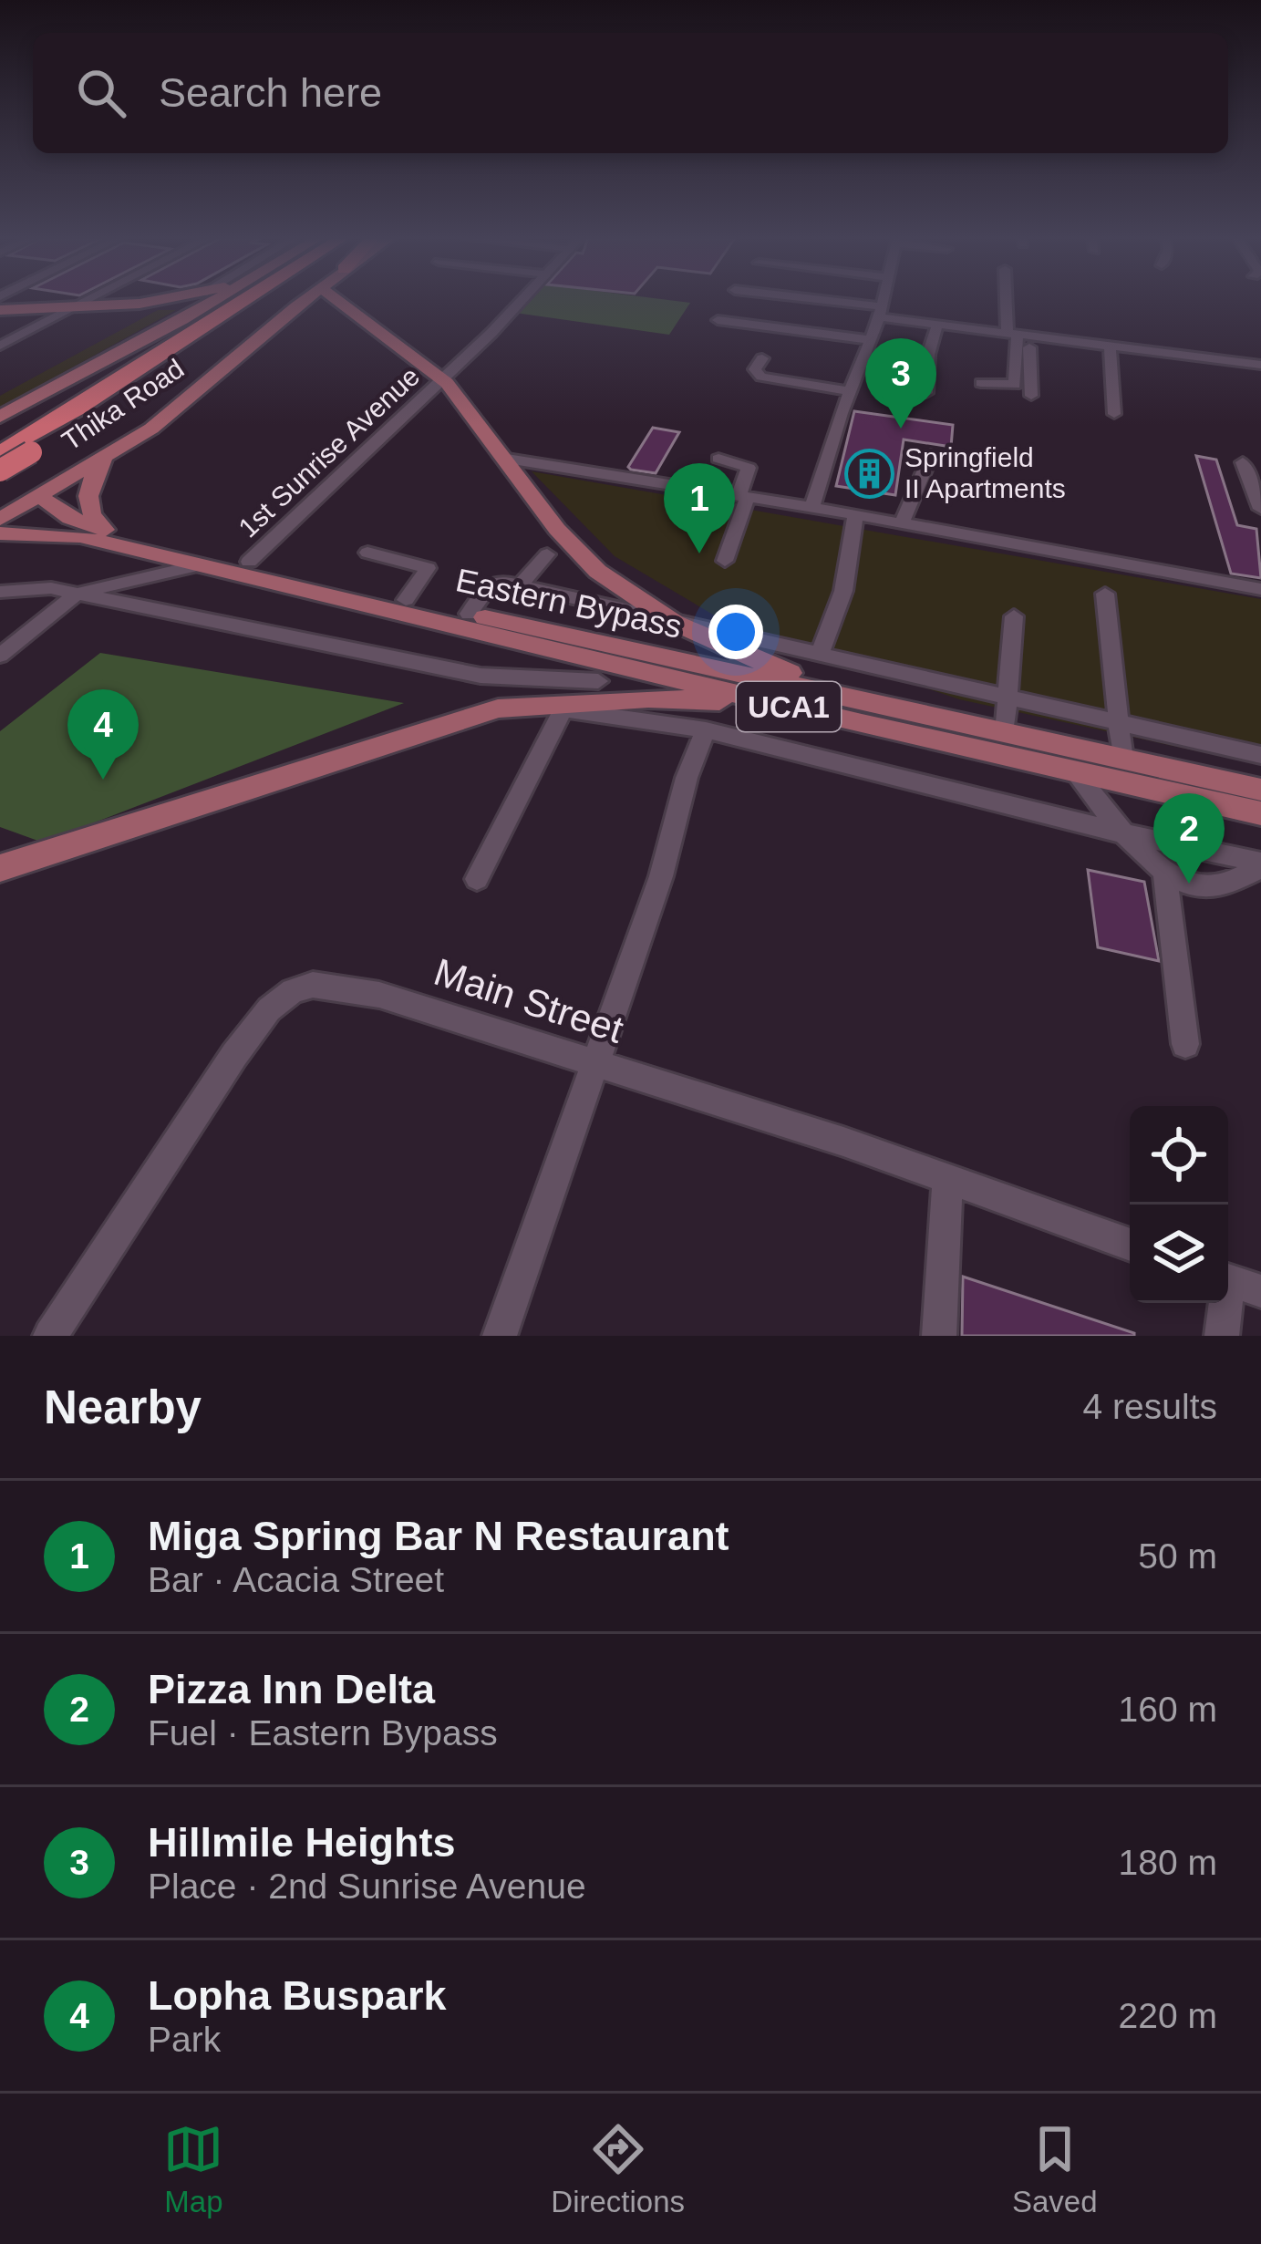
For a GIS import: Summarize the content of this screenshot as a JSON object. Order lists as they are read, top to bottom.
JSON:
{
  "streets": {
    "highway": ["Thika Road"],
    "main road": ["Eastern Bypass", "UCA1"],
    "street": ["1st Sunrise Avenue", "Main Street"]
  },
  "crossings": [
    ["Thika Road", "UCA1"],
    ["1st Sunrise Avenue", "Eastern Bypass"],
    ["1st Sunrise Avenue", "UCA1"],
    ["Eastern Bypass", "UCA1"]
  ],
  "places": {
    "building": ["Springfield II Apartments"]
  },
  "page": {
    "search": "Search here",
    "pins": [
      "3",
      "1",
      "4",
      "2"
    ],
    "heading": ["Nearby", "4 results"],
    "list": [
      {
        "mark": "1",
        "name": "Miga Spring Bar N Restaurant",
        "note": "Bar · Acacia Street",
        "value": "50 m"
      },
      {
        "mark": "2",
        "name": "Pizza Inn Delta",
        "note": "Fuel · Eastern Bypass",
        "value": "160 m"
      },
      {
        "mark": "3",
        "name": "Hillmile Heights",
        "note": "Place · 2nd Sunrise Avenue",
        "value": "180 m"
      },
      {
        "mark": "4",
        "name": "Lopha Buspark",
        "note": "Park",
        "value": "220 m"
      }
    ],
    "nav": ["Map", "Directions", "Saved"]
  }
}
